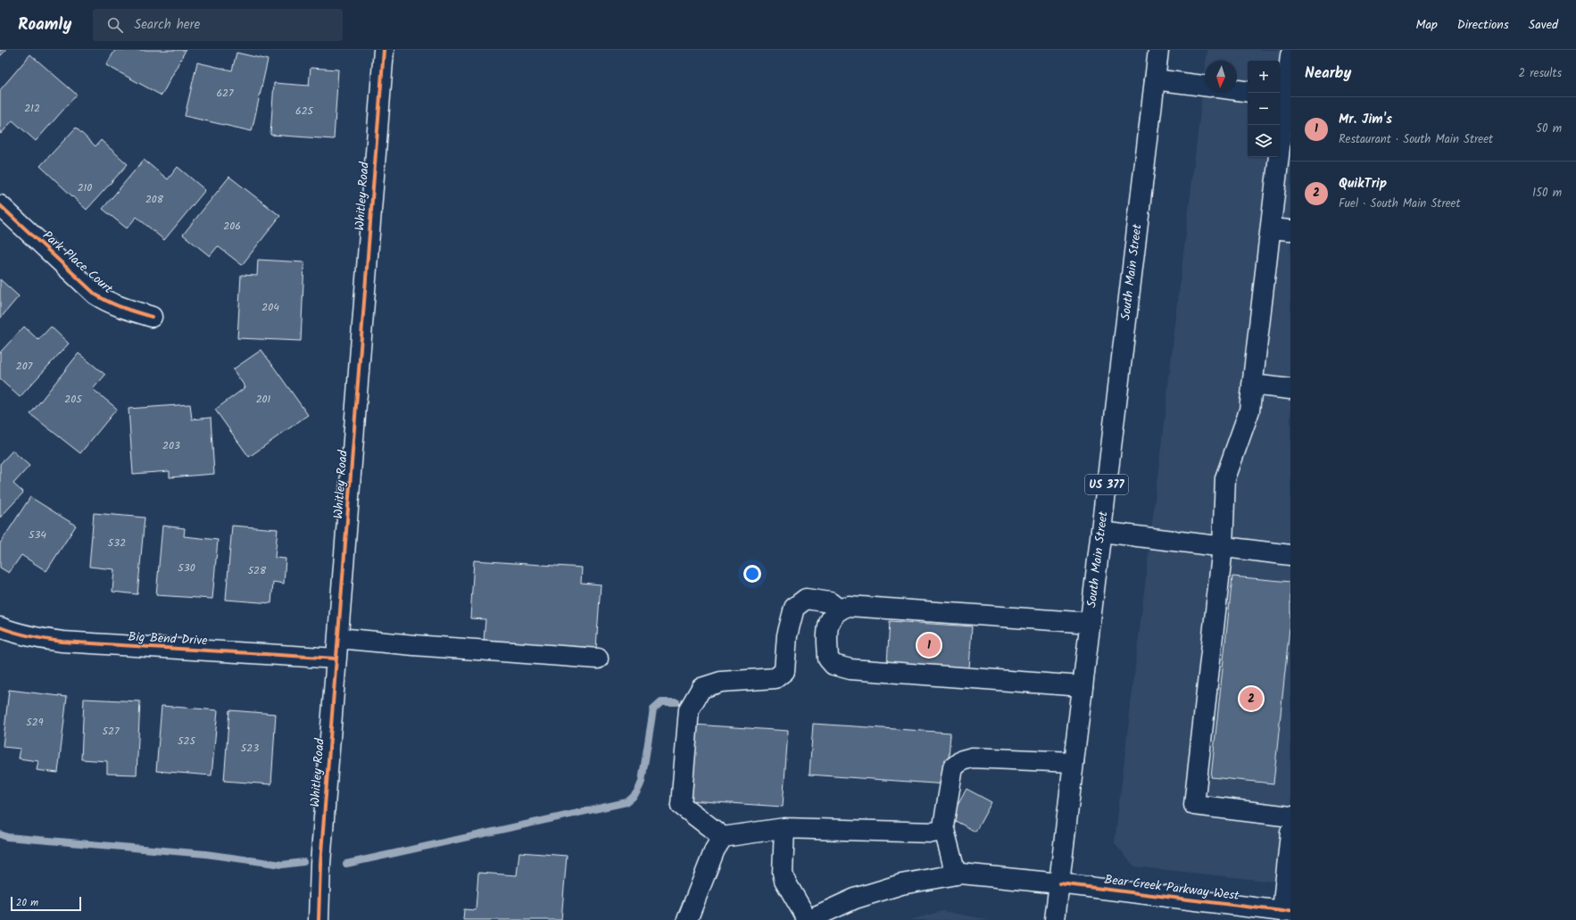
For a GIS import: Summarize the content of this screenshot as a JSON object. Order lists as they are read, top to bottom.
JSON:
{
  "streets": {
    "street": [
      "Whitley Road",
      "Park Place Court",
      "South Main Street",
      "US 377",
      "Big Bend Drive",
      "Bear Creek Parkway West"
    ]
  },
  "crossings": [
    ["Whitley Road", "Big Bend Drive"],
    ["South Main Street", "Bear Creek Parkway West"]
  ],
  "house_numbers": [
    "627",
    "212",
    "625",
    "210",
    "208",
    "206",
    "204",
    "207",
    "205",
    "201",
    "203",
    "534",
    "532",
    "530",
    "528",
    "529",
    "527",
    "525",
    "523"
  ],
  "scale_bar": "20 m",
  "north": "bottom",
  "page": {
    "header": "Roamly",
    "search": "Search here",
    "nav": ["Map", "Directions", "Saved"],
    "heading": ["Nearby", "2 results"],
    "map_buttons": ["+", "−"],
    "list": [
      {
        "mark": "1",
        "name": "Mr. Jim's",
        "note": "Restaurant · South Main Street",
        "value": "50 m"
      },
      {
        "mark": "2",
        "name": "QuikTrip",
        "note": "Fuel · South Main Street",
        "value": "150 m"
      }
    ],
    "pins": ["1", "2"],
    "scale": "20 m"
  }
}
